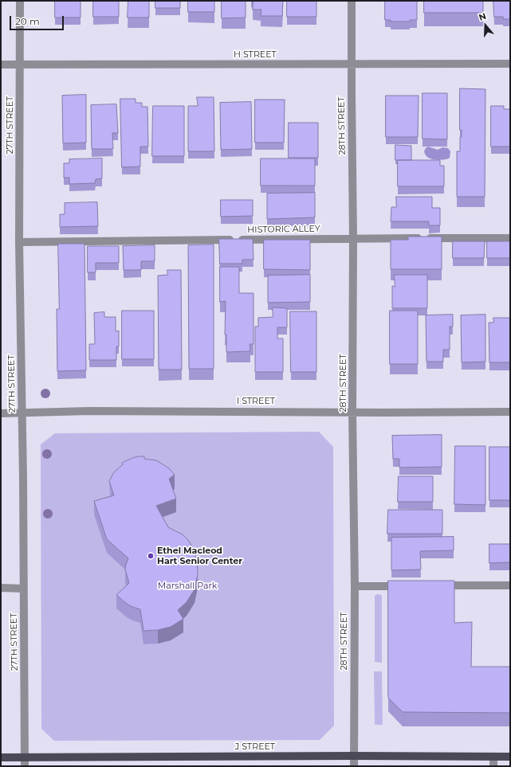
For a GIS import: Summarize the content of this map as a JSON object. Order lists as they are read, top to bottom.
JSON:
{
  "streets": {
    "main road": ["J STREET"],
    "street": [
      "H STREET",
      "27TH STREET",
      "28TH STREET",
      "HISTORIC ALLEY",
      "I STREET"
    ]
  },
  "crossings": [
    ["H STREET", "27TH STREET"],
    ["H STREET", "28TH STREET"],
    ["27TH STREET", "HISTORIC ALLEY"],
    ["27TH STREET", "I STREET"],
    ["27TH STREET", "J STREET"],
    ["28TH STREET", "HISTORIC ALLEY"],
    ["28TH STREET", "I STREET"],
    ["28TH STREET", "J STREET"]
  ],
  "parks": ["Marshall Park"],
  "places": ["Ethel Macleod Hart Senior Center"],
  "scale_bar": "20 m",
  "north": "top"
}
